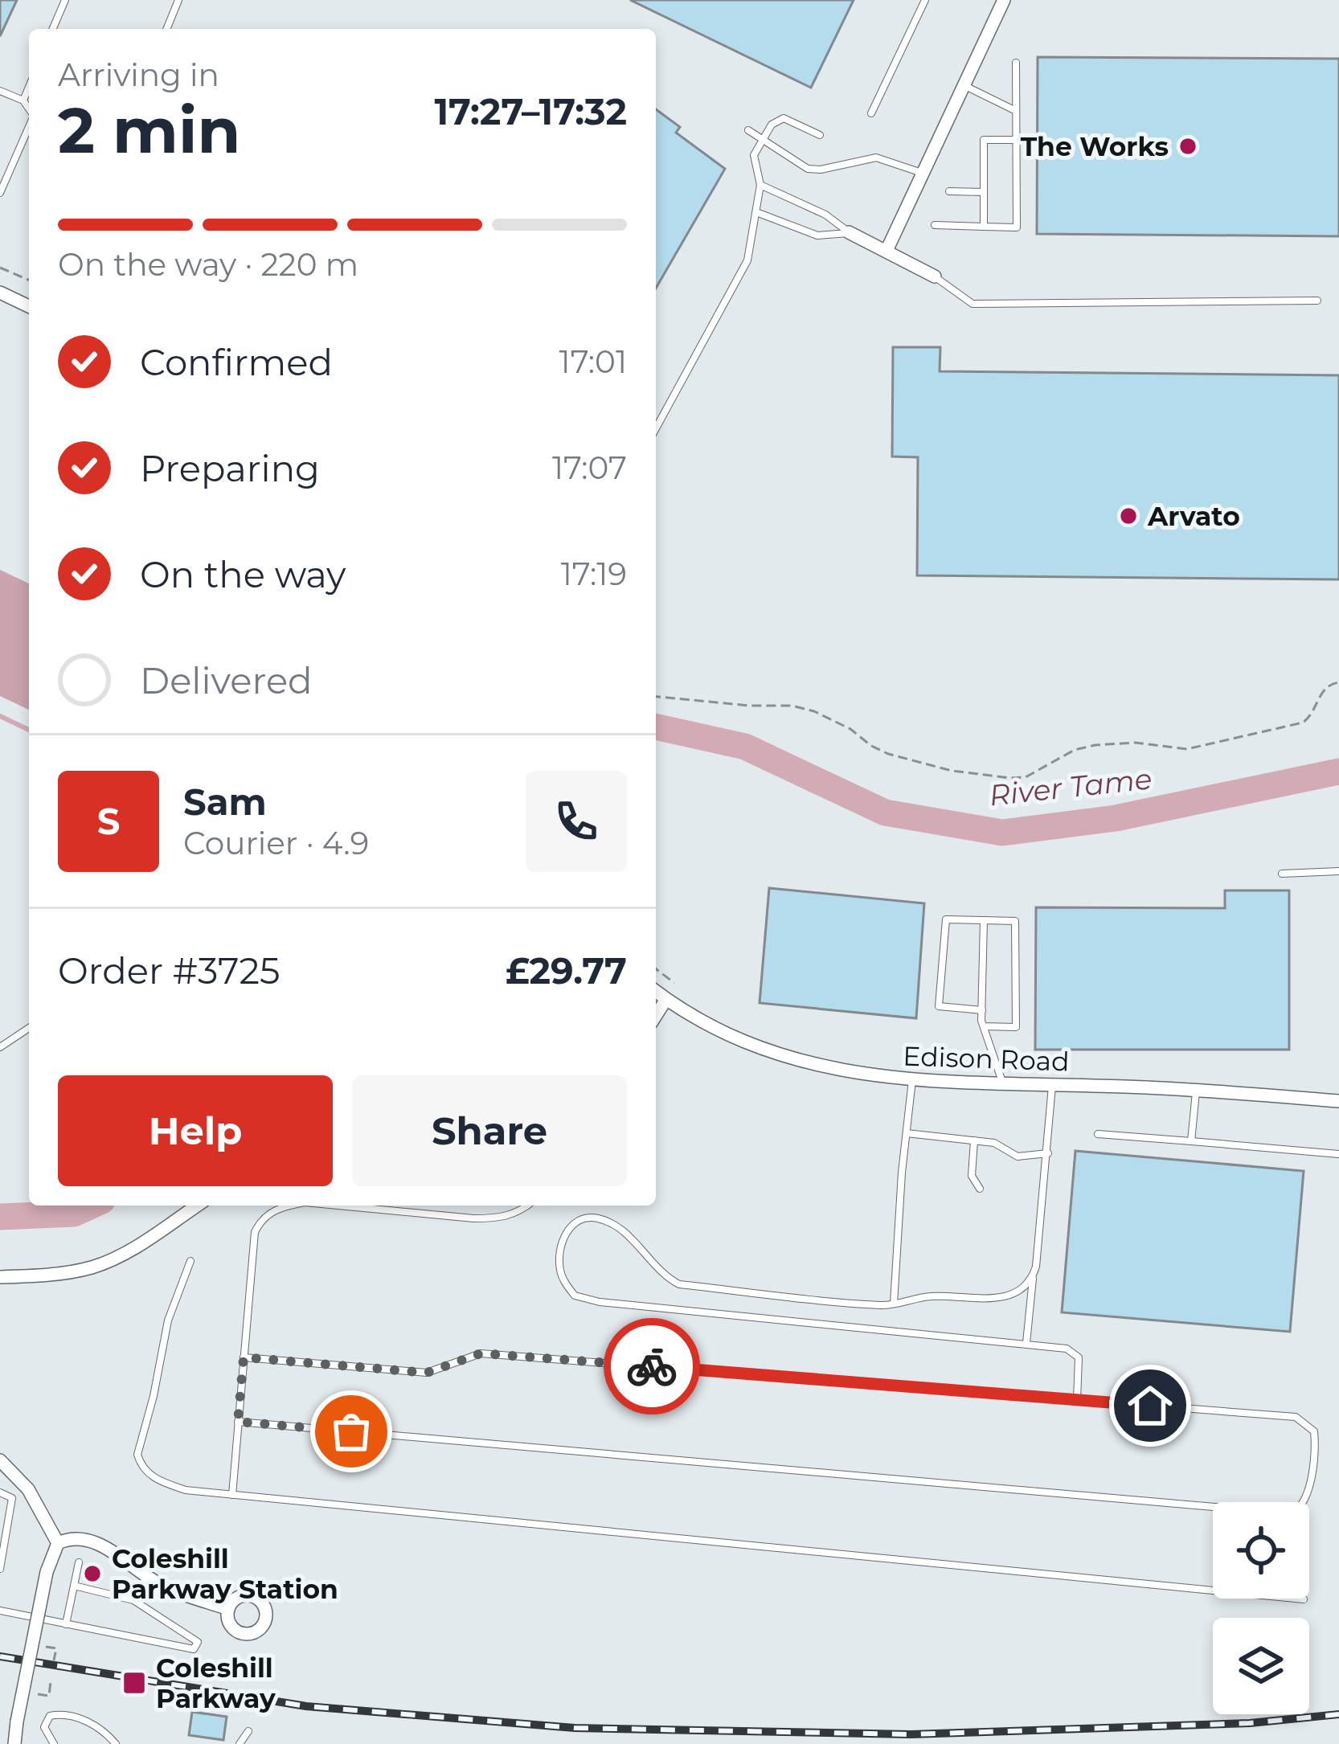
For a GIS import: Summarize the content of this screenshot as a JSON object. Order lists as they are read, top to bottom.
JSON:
{
  "streets": {
    "street": ["Edison Road"]
  },
  "water": ["River Tame"],
  "places": {
    "other": ["The Works", "Arvato", "Coleshill Parkway Station"],
    "transit": ["Coleshill Parkway"]
  },
  "page": {
    "heading": ["2 min", "Arriving in", "17:27–17:32"],
    "panel": [
      "Sam",
      "Courier · 4.9",
      "Order #3725",
      "£29.77"
    ],
    "bar": "On the way · 220 m",
    "list": [
      ["Confirmed", "17:01"],
      ["Preparing", "17:07"],
      ["On the way", "17:19"],
      "Delivered"
    ],
    "round": "S",
    "buttons": ["Help", "Share"]
  }
}
